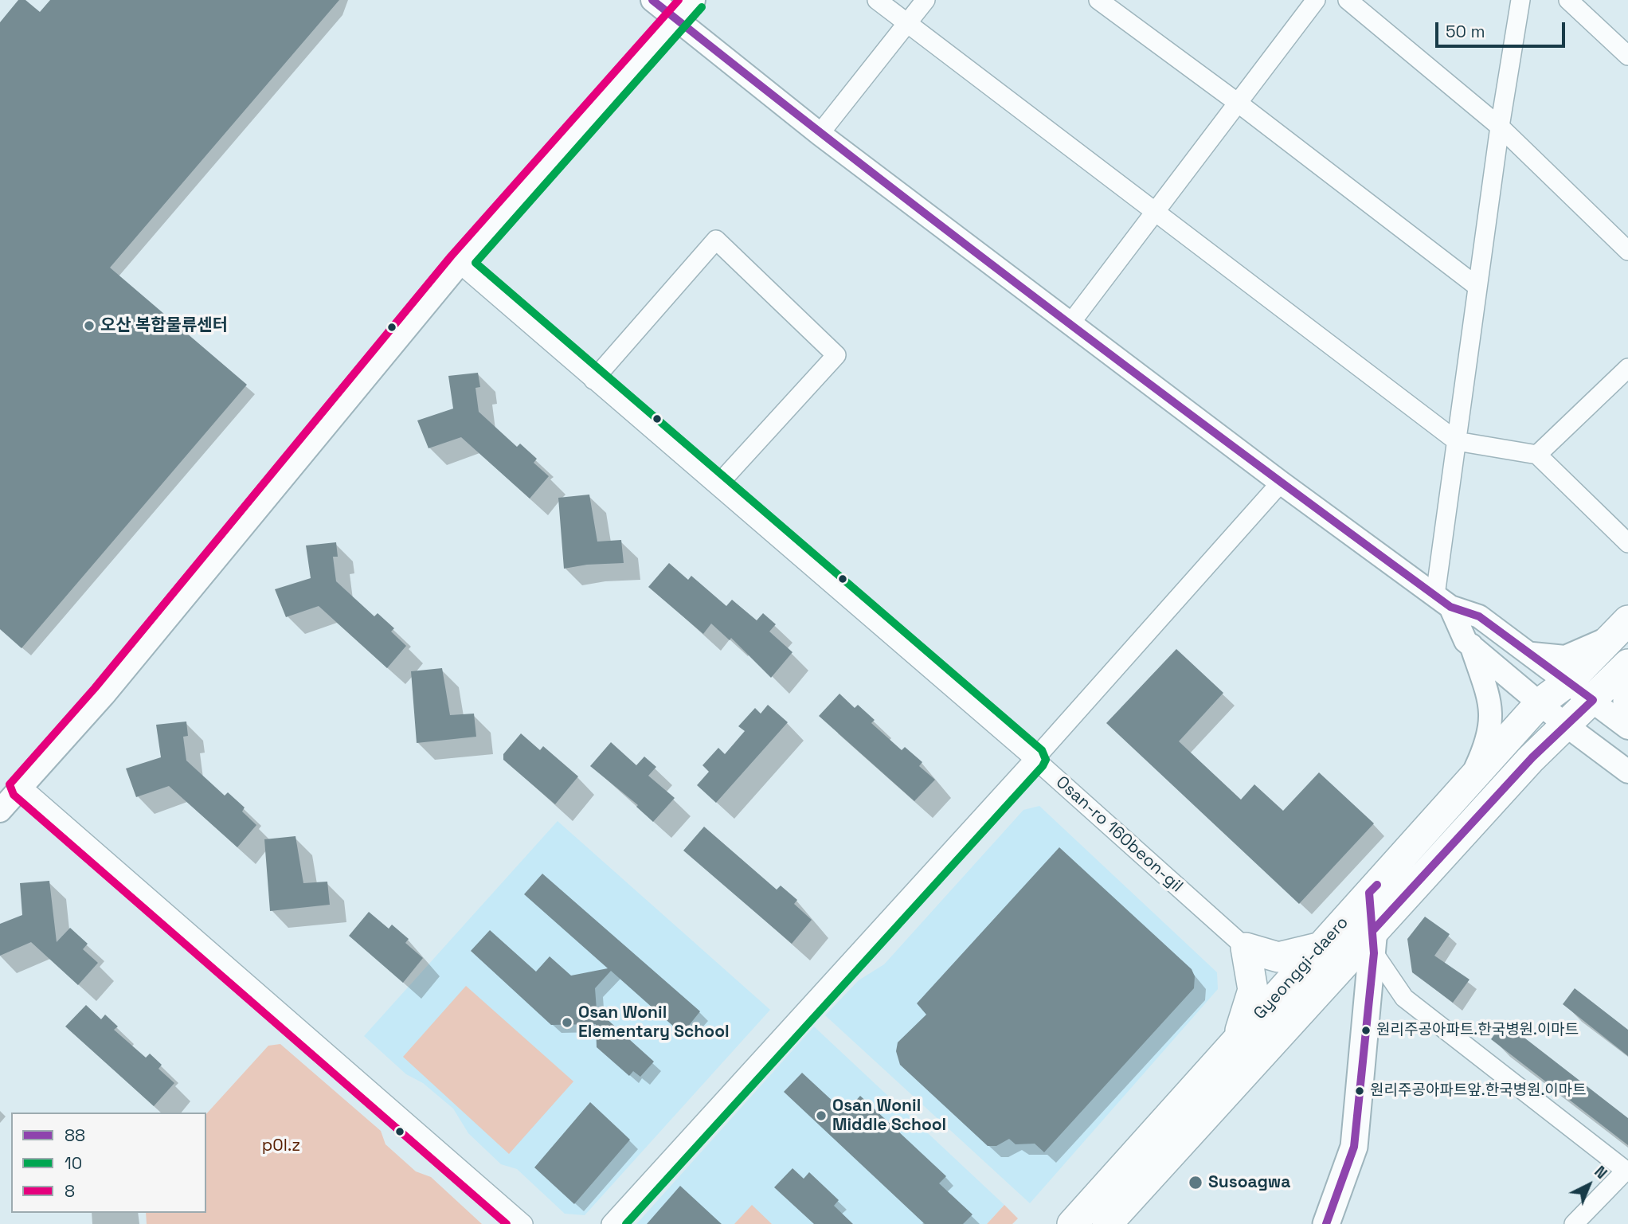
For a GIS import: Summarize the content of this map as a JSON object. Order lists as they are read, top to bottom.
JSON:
{
  "streets": {
    "main road": ["Gyeonggi-daero"],
    "street": ["Osan-ro 160beon-gil"]
  },
  "parks": ["p0l.z"],
  "places": [
    "오산 복합물류센터",
    "Osan Wonil Elementary School",
    "원리주공아파트.한국병원.이마트",
    "원리주공아파트앞.한국병원.이마트",
    "Osan Wonil Middle School",
    "Susoagwa"
  ],
  "lines": ["transit line 88", "transit line 8", "transit line 10"],
  "legend": ["88", "10", "8"],
  "scale_bar": "50 m",
  "north": "top right"
}
